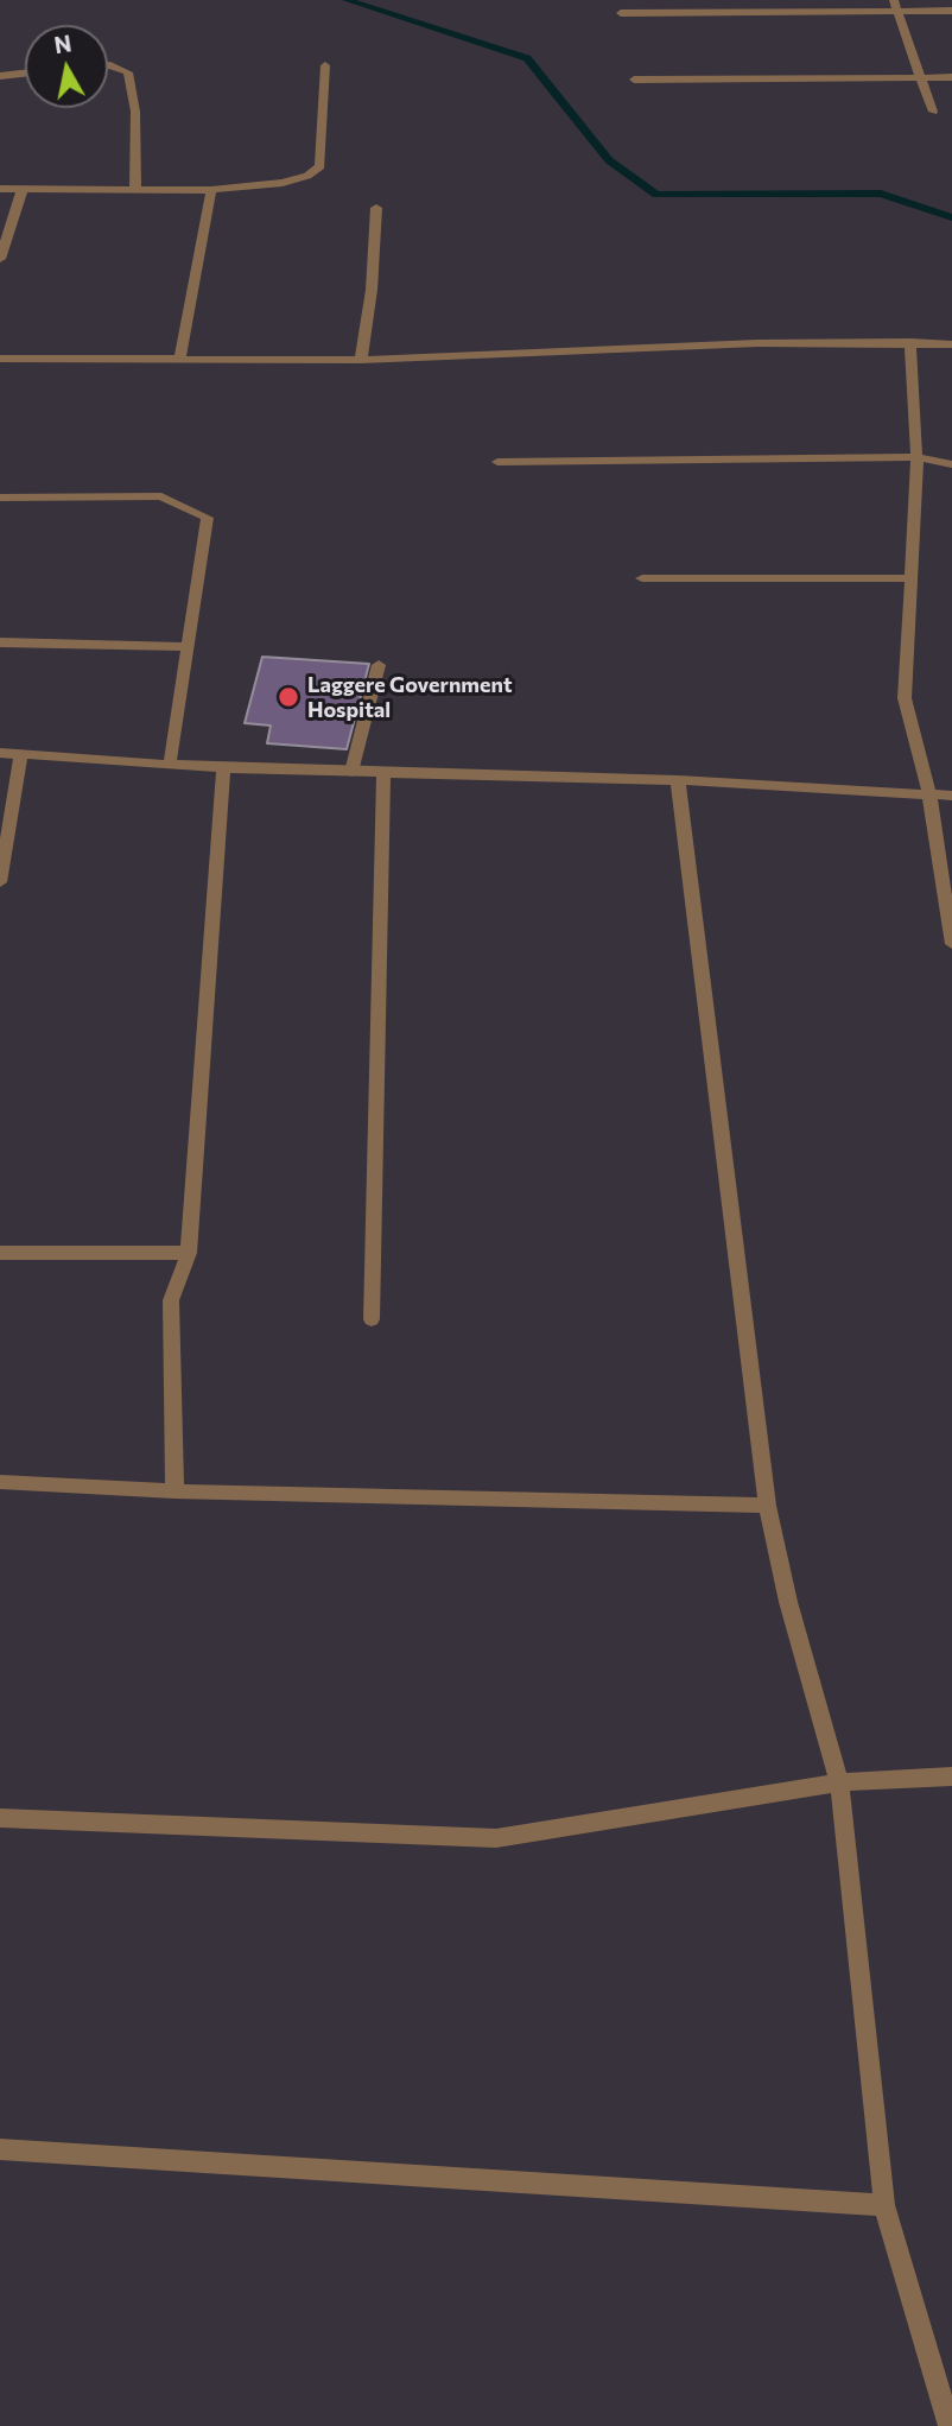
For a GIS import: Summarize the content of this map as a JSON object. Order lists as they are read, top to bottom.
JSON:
{
  "places": ["Laggere Government Hospital"],
  "north": "top"
}
